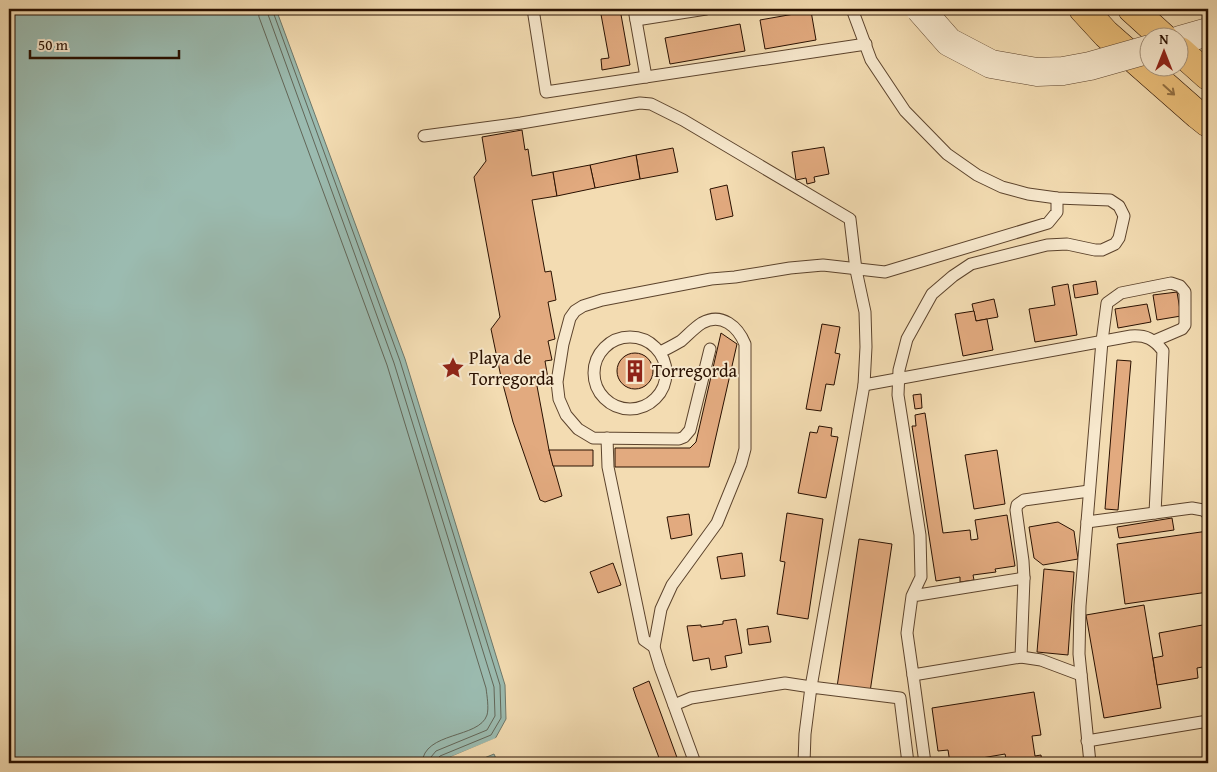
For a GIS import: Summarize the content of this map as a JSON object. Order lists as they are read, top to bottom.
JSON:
{
  "places": {
    "place": ["Playa de Torregorda"],
    "building": ["Torregorda"]
  },
  "scale_bar": "50 m",
  "north": "top"
}
